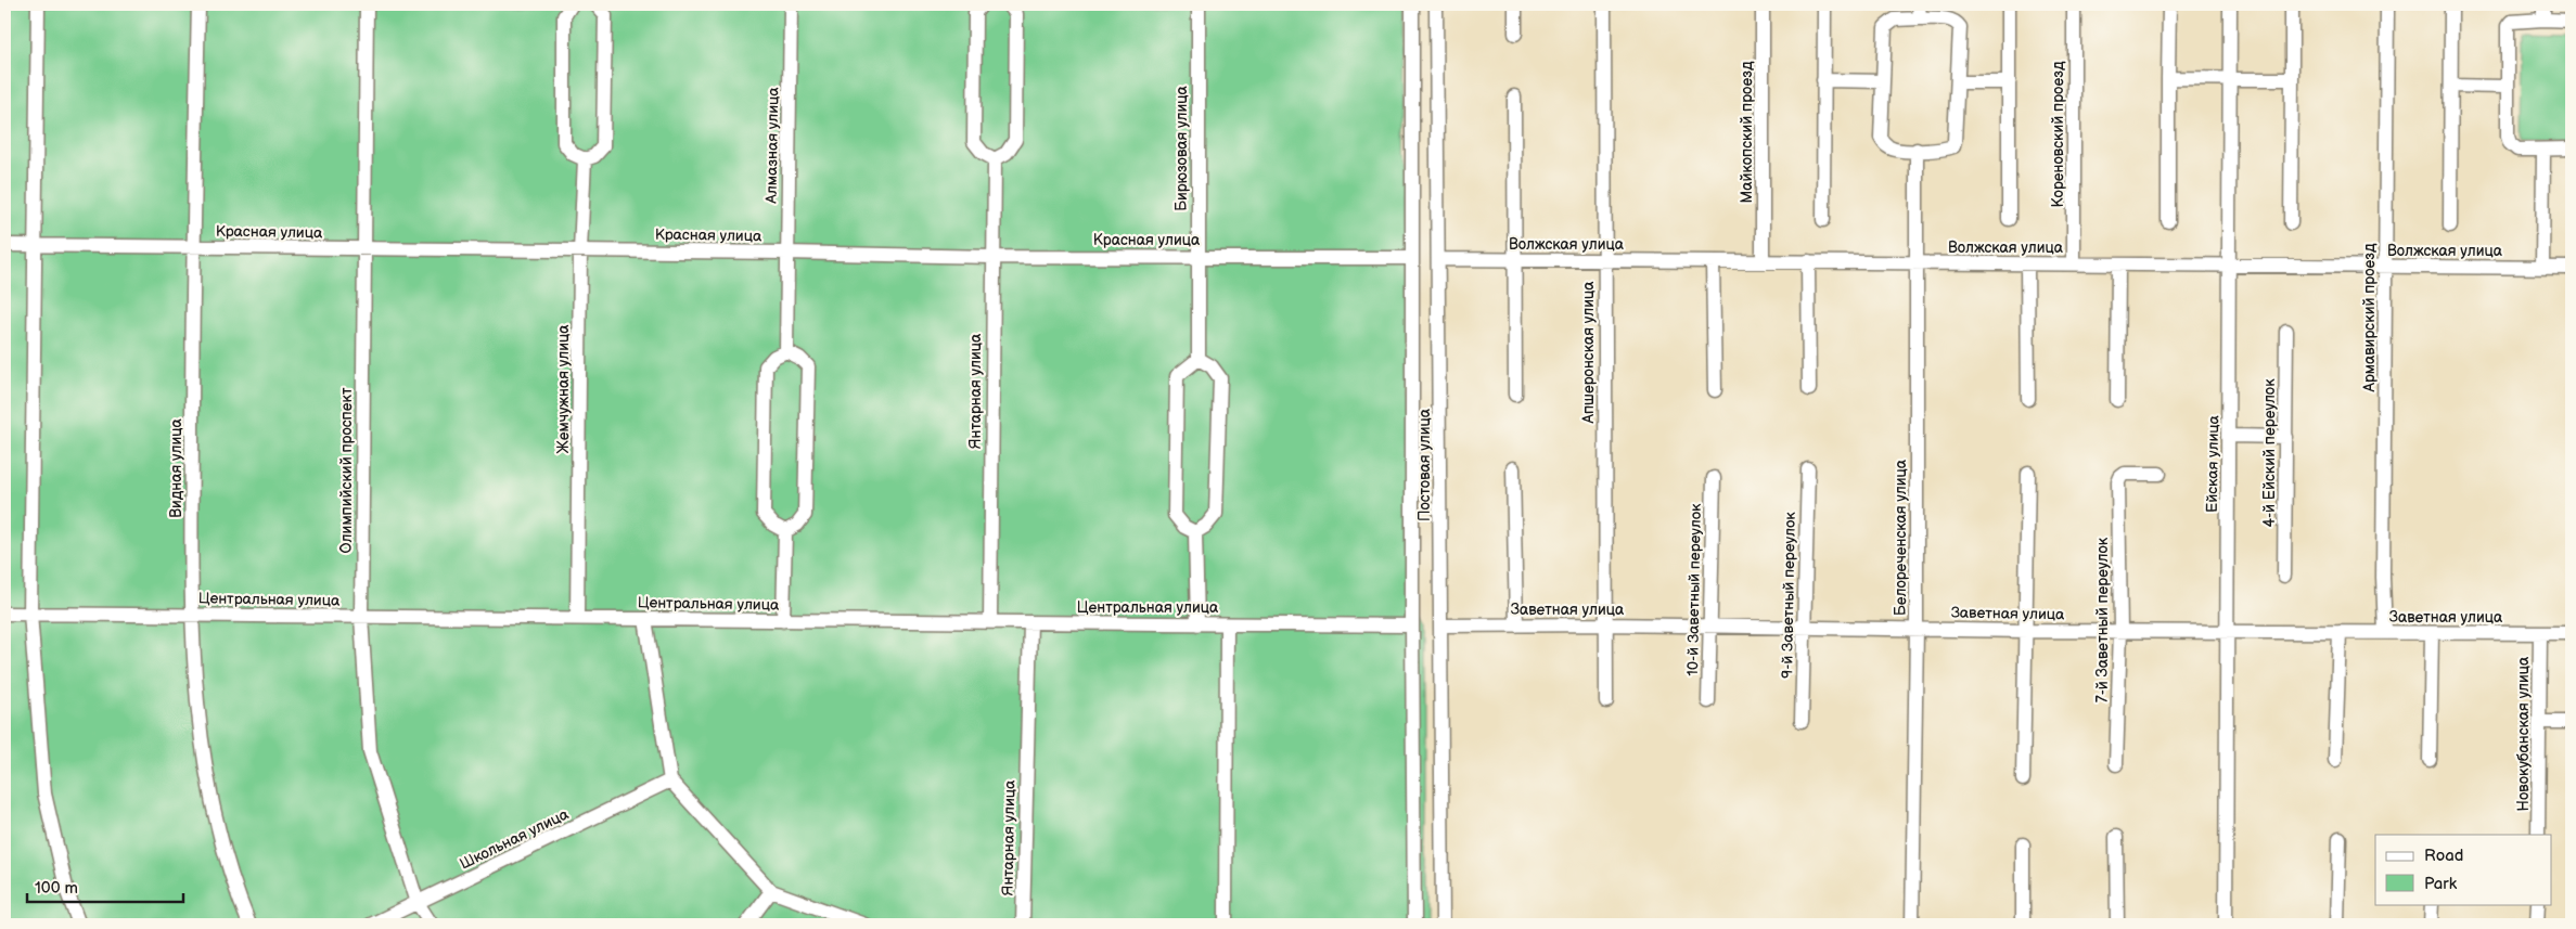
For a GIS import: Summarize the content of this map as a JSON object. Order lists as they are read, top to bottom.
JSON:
{
  "streets": {
    "street": [
      "Майкопский проезд",
      "Кореновский проезд",
      "Алмазная улица",
      "Бирюзовая улица",
      "Красная улица",
      "Волжская улица",
      "Армавирский проезд",
      "Апшеронская улица",
      "Жемчужная улица",
      "Янтарная улица",
      "4-й Ейский переулок",
      "Ейская улица",
      "Постовая улица",
      "Видная улица",
      "Олимпийский проспект",
      "Белореченская улица",
      "10-й Заветный переулок",
      "9-й Заветный переулок",
      "Центральная улица",
      "Заветная улица",
      "7-й Заветный переулок",
      "Новокубанская улица",
      "Школьная улица"
    ]
  },
  "crossings": [
    ["Майкопский проезд", "Волжская улица"],
    ["Кореновский проезд", "Волжская улица"],
    ["Алмазная улица", "Красная улица"],
    ["Бирюзовая улица", "Красная улица"],
    ["Красная улица", "Жемчужная улица"],
    ["Красная улица", "Янтарная улица"],
    ["Красная улица", "Постовая улица"],
    ["Красная улица", "Видная улица"],
    ["Красная улица", "Олимпийский проспект"],
    ["Волжская улица", "Армавирский проезд"],
    ["Волжская улица", "Апшеронская улица"],
    ["Волжская улица", "Ейская улица"],
    ["Волжская улица", "Постовая улица"],
    ["Волжская улица", "Белореченская улица"],
    ["Армавирский проезд", "Заветная улица"],
    ["Апшеронская улица", "Заветная улица"],
    ["Жемчужная улица", "Центральная улица"],
    ["Янтарная улица", "Центральная улица"],
    ["Ейская улица", "Заветная улица"],
    ["Постовая улица", "Центральная улица"],
    ["Постовая улица", "Заветная улица"],
    ["Видная улица", "Центральная улица"],
    ["Олимпийский проспект", "Центральная улица"],
    ["Олимпийский проспект", "Школьная улица"],
    ["Белореченская улица", "Заветная улица"],
    ["10-й Заветный переулок", "Заветная улица"],
    ["9-й Заветный переулок", "Заветная улица"],
    ["Заветная улица", "7-й Заветный переулок"],
    ["Заветная улица", "Новокубанская улица"]
  ],
  "legend": ["Road", "Park"],
  "scale_bar": "100 m"
}
